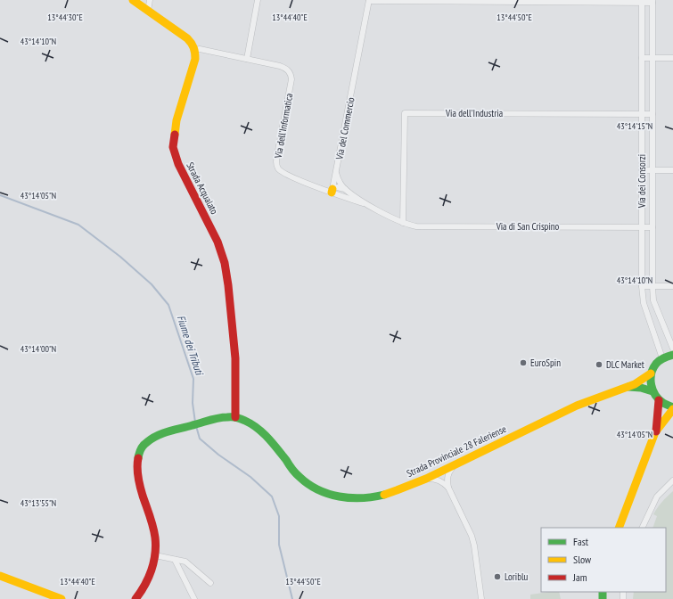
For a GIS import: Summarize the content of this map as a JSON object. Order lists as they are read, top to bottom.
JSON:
{
  "streets": {
    "main road": ["Strada Acqualato", "Strada Provinciale 28 Faleriense"],
    "street": [
      "Via dell'Industria",
      "Via dell'Informatica",
      "Via del Commercio",
      "Via dei Consorzi",
      "Via di San Crispino"
    ]
  },
  "crossings": [
    ["Via dell'Industria", "Via del Commercio"],
    ["Via dell'Industria", "Via dei Consorzi"],
    ["Via dell'Industria", "Via di San Crispino"],
    ["Via dell'Informatica", "Via del Commercio"],
    ["Via dell'Informatica", "Strada Acqualato"],
    ["Via del Commercio", "Via di San Crispino"],
    ["Via dei Consorzi", "Via di San Crispino"],
    ["Strada Acqualato", "Strada Provinciale 28 Faleriense"]
  ],
  "water": ["Fiume dei Tributi"],
  "places": ["EuroSpin", "DLC Market", "Loriblu"],
  "legend": ["Fast", "Slow", "Jam"],
  "coordinates": [
    "13°44'30\"E",
    "13°44'40\"E",
    "13°44'50\"E",
    "43°14'10\"N",
    "43°14'15\"N",
    "43°14'05\"N",
    "43°14'00\"N",
    "43°13'55\"N"
  ]
}
